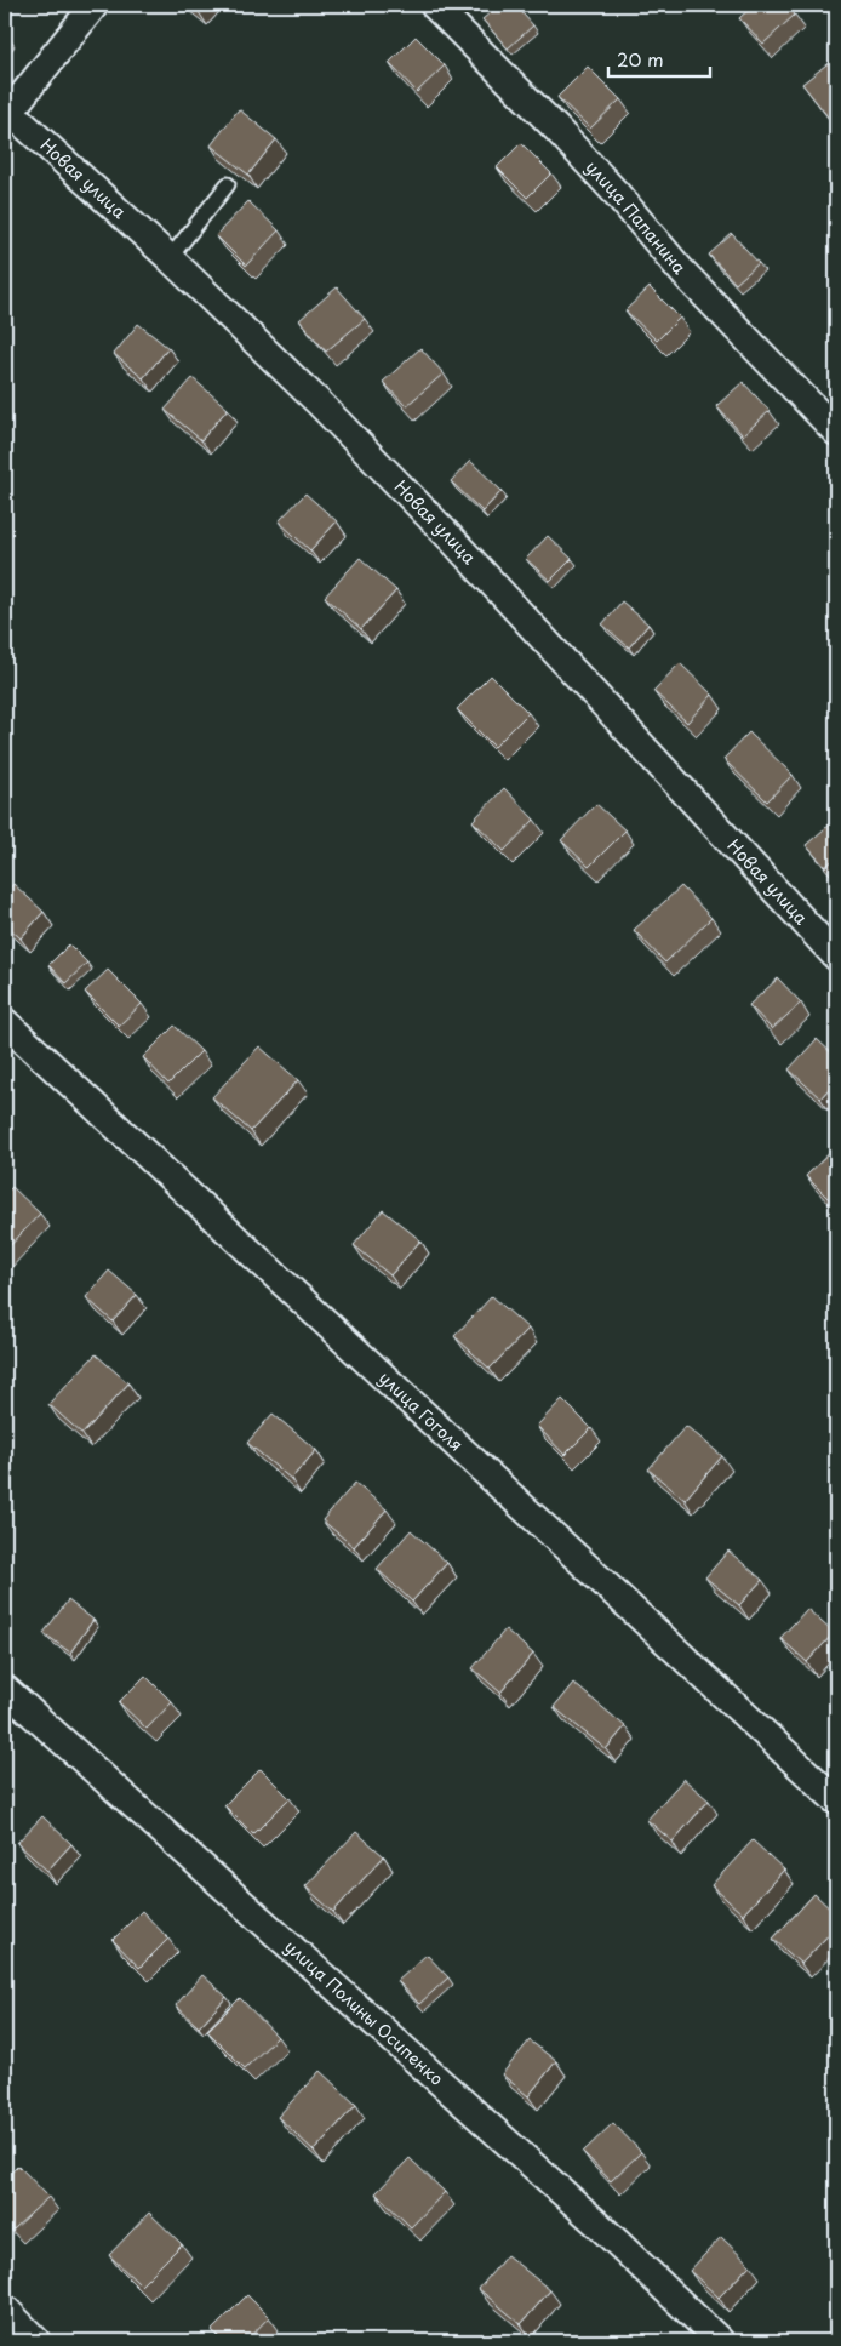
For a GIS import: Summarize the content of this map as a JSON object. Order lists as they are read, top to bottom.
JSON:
{
  "streets": {
    "street": [
      "Новая улица",
      "улица Папанина",
      "улица Гоголя",
      "улица Полины Осипенко"
    ]
  },
  "scale_bar": "20 m"
}
